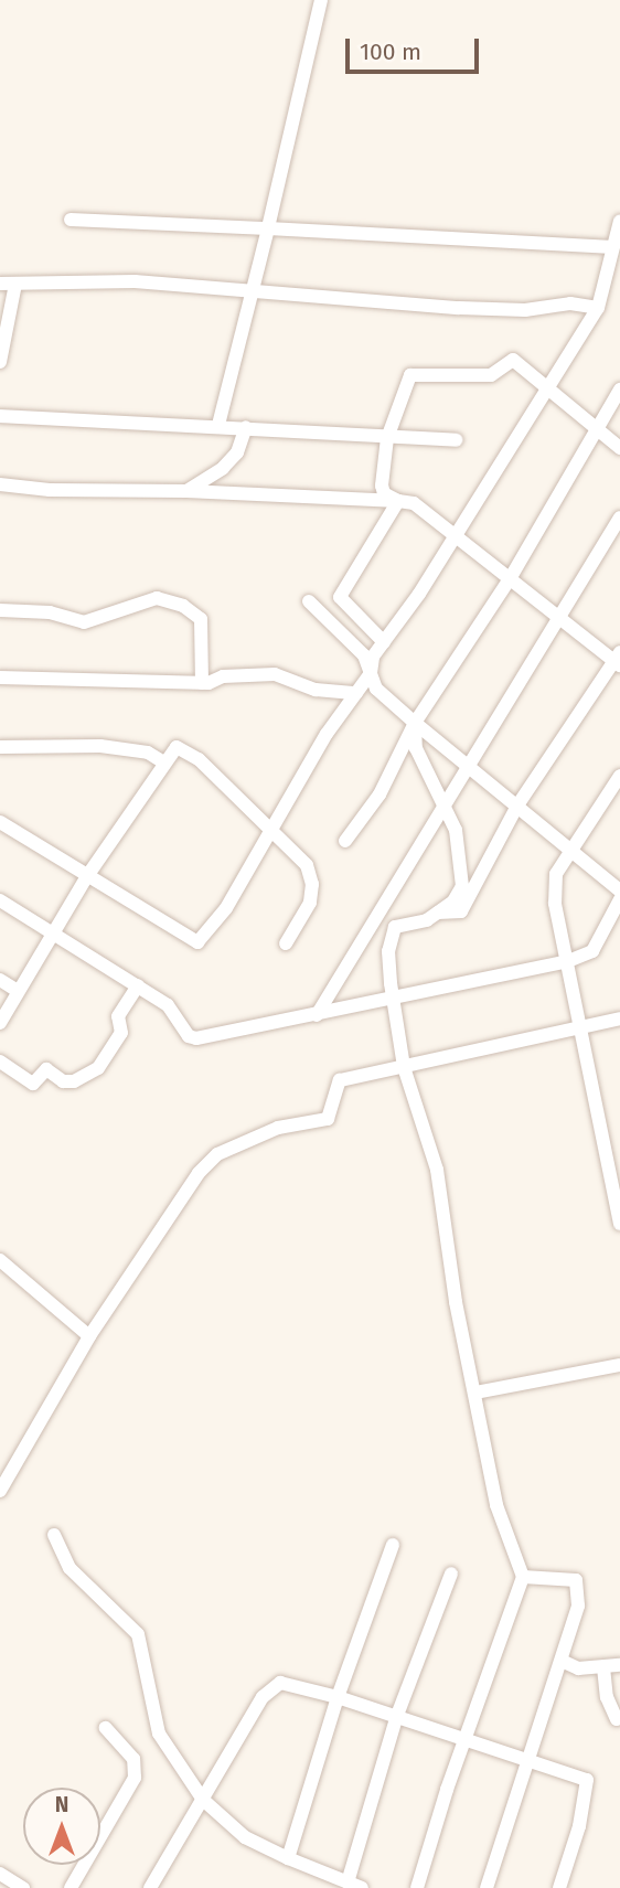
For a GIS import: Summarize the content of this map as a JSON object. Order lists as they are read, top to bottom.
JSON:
{
  "scale_bar": "100 m",
  "north": "top"
}
